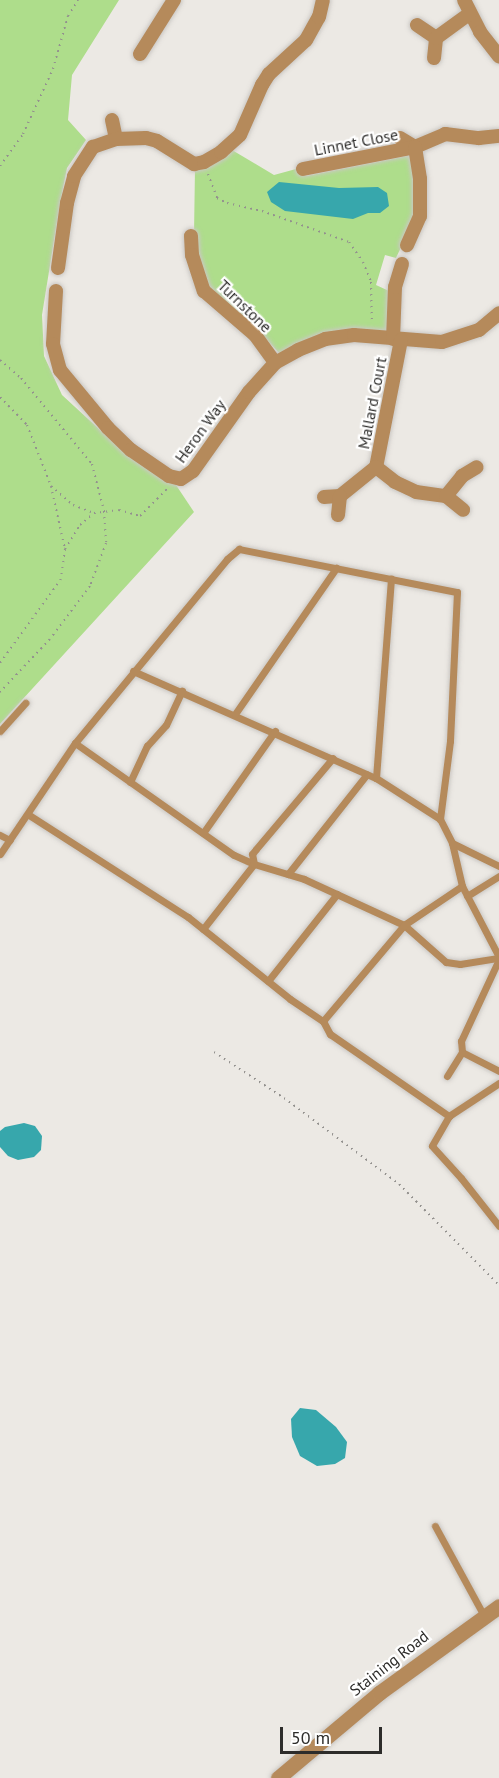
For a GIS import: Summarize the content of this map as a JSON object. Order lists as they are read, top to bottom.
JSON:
{
  "streets": {
    "street": [
      "Linnet Close",
      "Turnstone",
      "Mallard Court",
      "Heron Way",
      "Staining Road"
    ]
  },
  "crossings": [
    ["Turnstone", "Heron Way"],
    ["Mallard Court", "Heron Way"]
  ],
  "scale_bar": "50 m"
}
